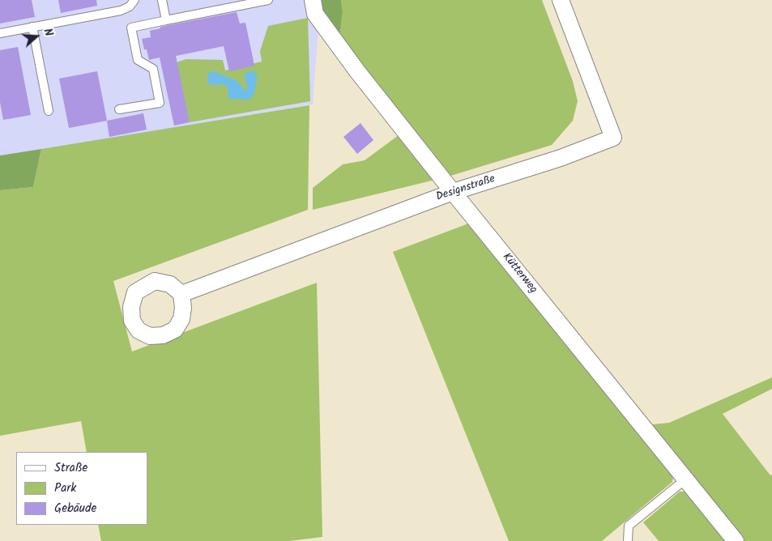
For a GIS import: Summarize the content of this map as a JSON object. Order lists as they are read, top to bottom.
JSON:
{
  "streets": {
    "street": ["Designstraße", "Kütterweg"]
  },
  "crossings": [
    ["Designstraße", "Kütterweg"]
  ],
  "legend": ["Straße", "Park", "Gebäude"],
  "north": "right"
}
